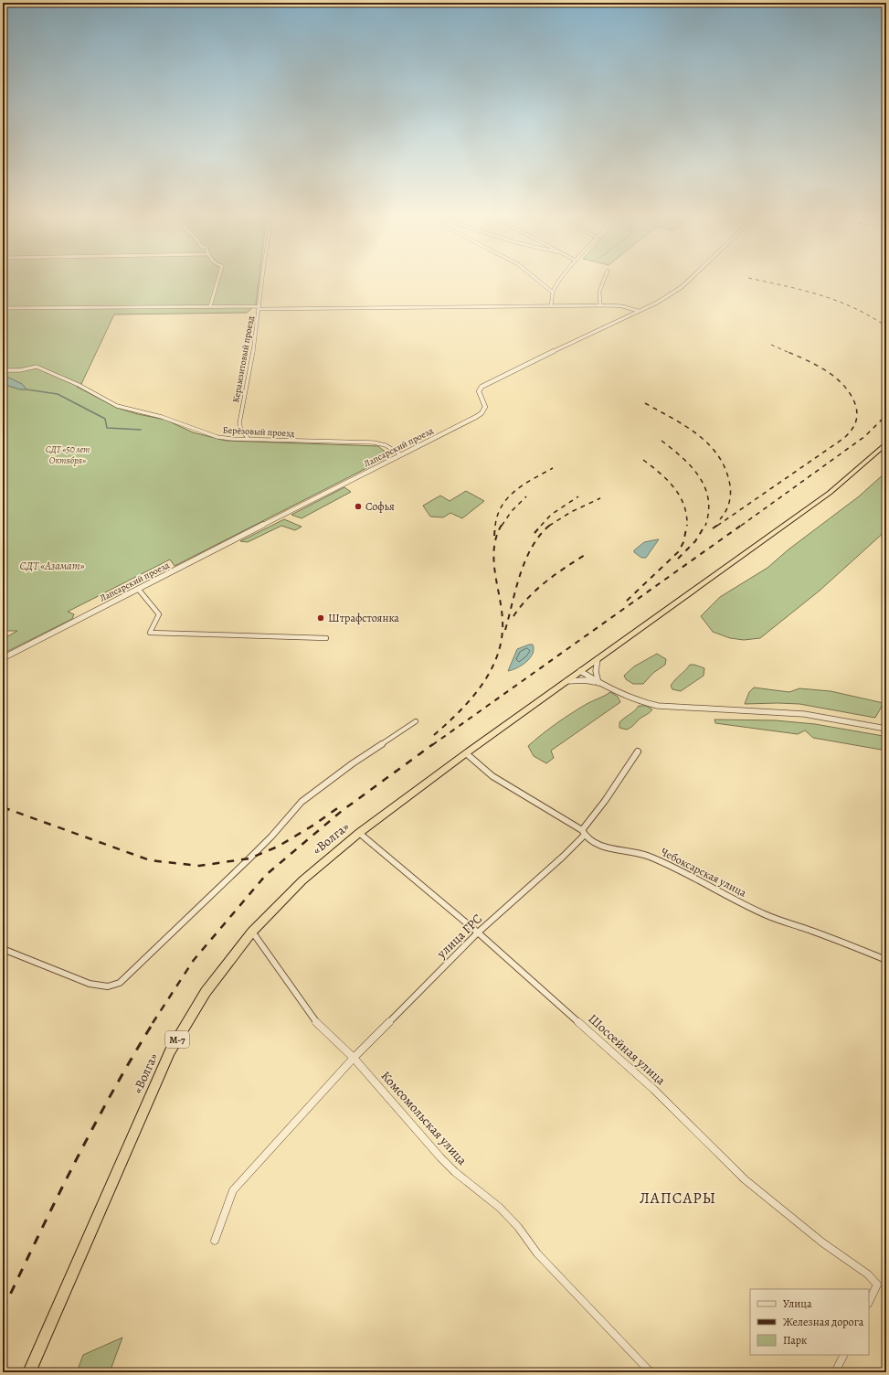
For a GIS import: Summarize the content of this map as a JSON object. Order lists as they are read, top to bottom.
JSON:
{
  "streets": {
    "highway": ["«Волга»", "М-7"],
    "street": [
      "Керамзитовый проезд",
      "Берёзовый проезд",
      "Лапсарский проезд",
      "Чебоксарская улица",
      "улица ГРС",
      "Шоссейная улица",
      "Комсомольская улица"
    ]
  },
  "crossings": [
    ["Керамзитовый проезд", "Берёзовый проезд"],
    ["Берёзовый проезд", "Лапсарский проезд"],
    ["«Волга»", "Чебоксарская улица"],
    ["«Волга»", "Шоссейная улица"],
    ["«Волга»", "Комсомольская улица"],
    ["Чебоксарская улица", "улица ГРС"],
    ["улица ГРС", "Шоссейная улица"],
    ["улица ГРС", "Комсомольская улица"]
  ],
  "districts": ["ЛАПСАРЫ"],
  "parks": ["СДТ «50 лет Октября»", "СДТ «Азамат»"],
  "places": ["Софья", "Штрафстоянка"],
  "legend": ["Улица", "Железная дорога", "Парк"]
}
